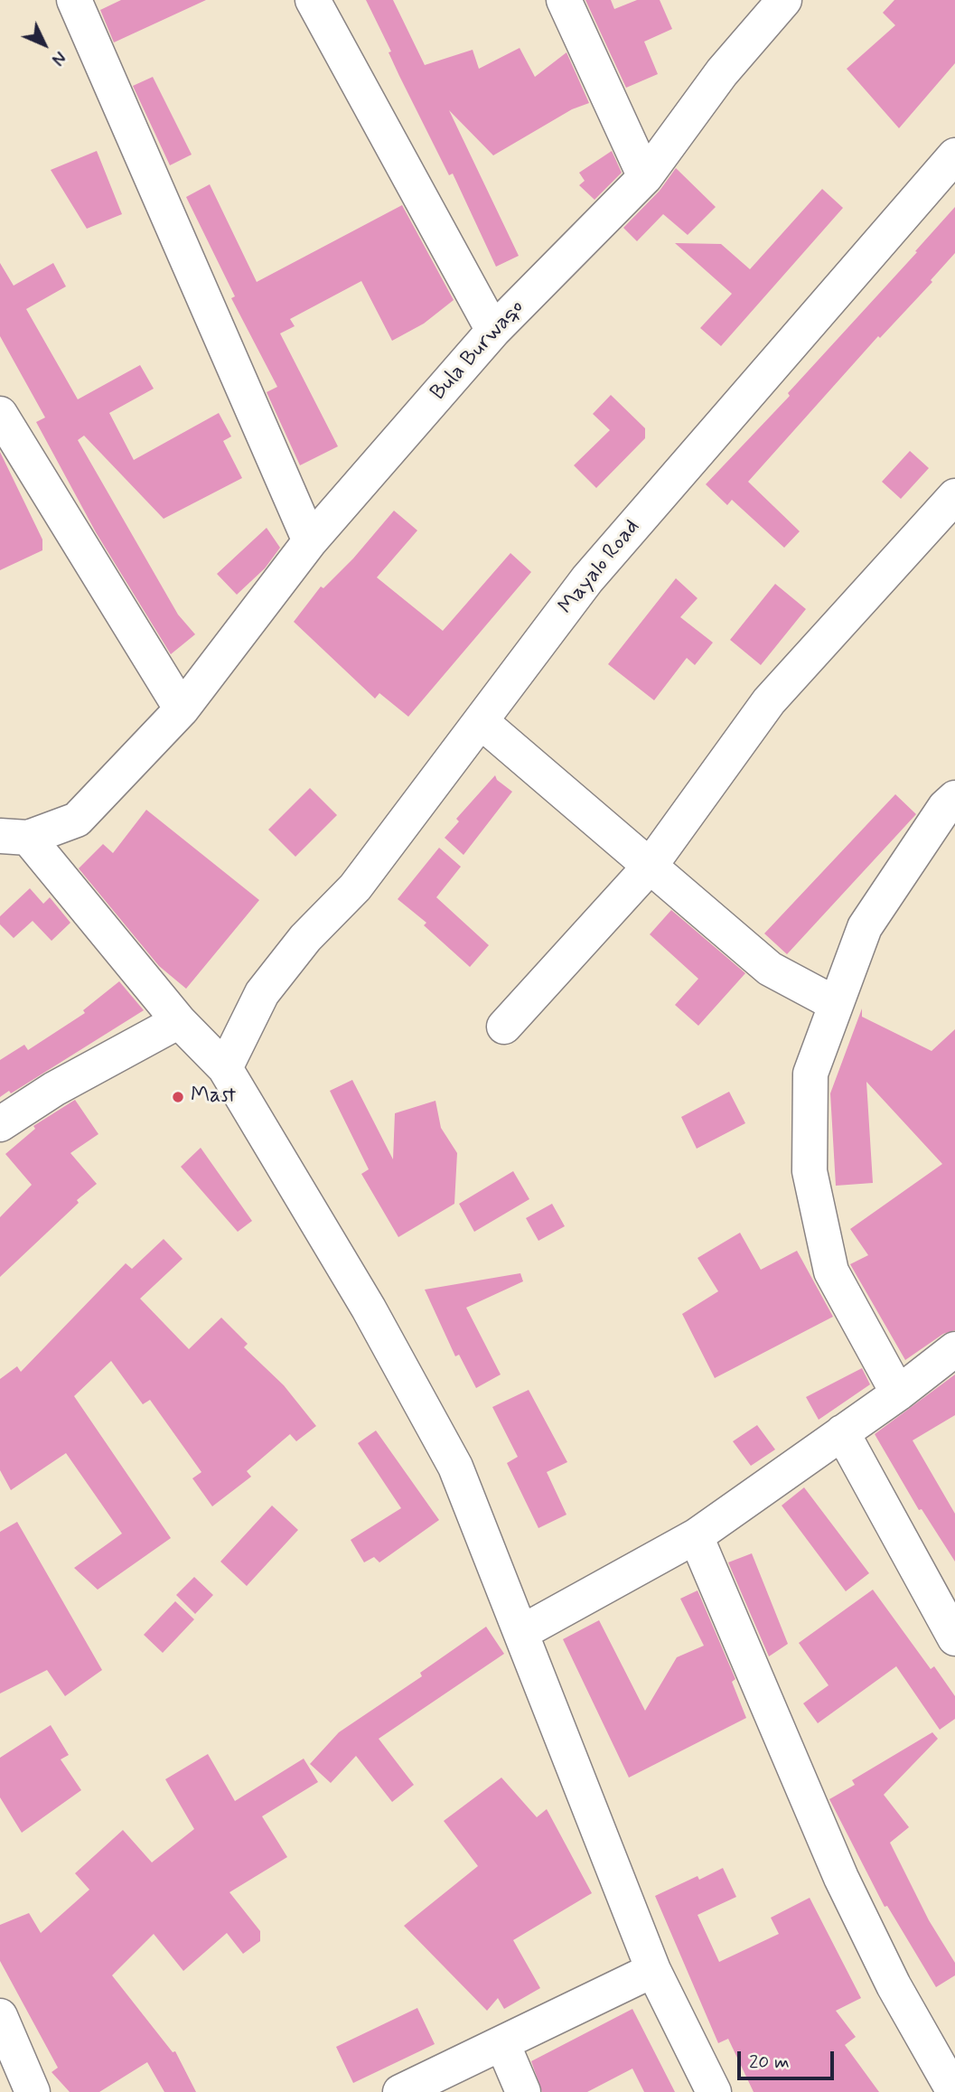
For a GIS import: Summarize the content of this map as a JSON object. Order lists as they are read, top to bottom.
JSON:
{
  "streets": {
    "street": ["Bula Burwaqo", "Mayalo Road"]
  },
  "places": ["Mast"],
  "scale_bar": "20 m",
  "north": "bottom right"
}
